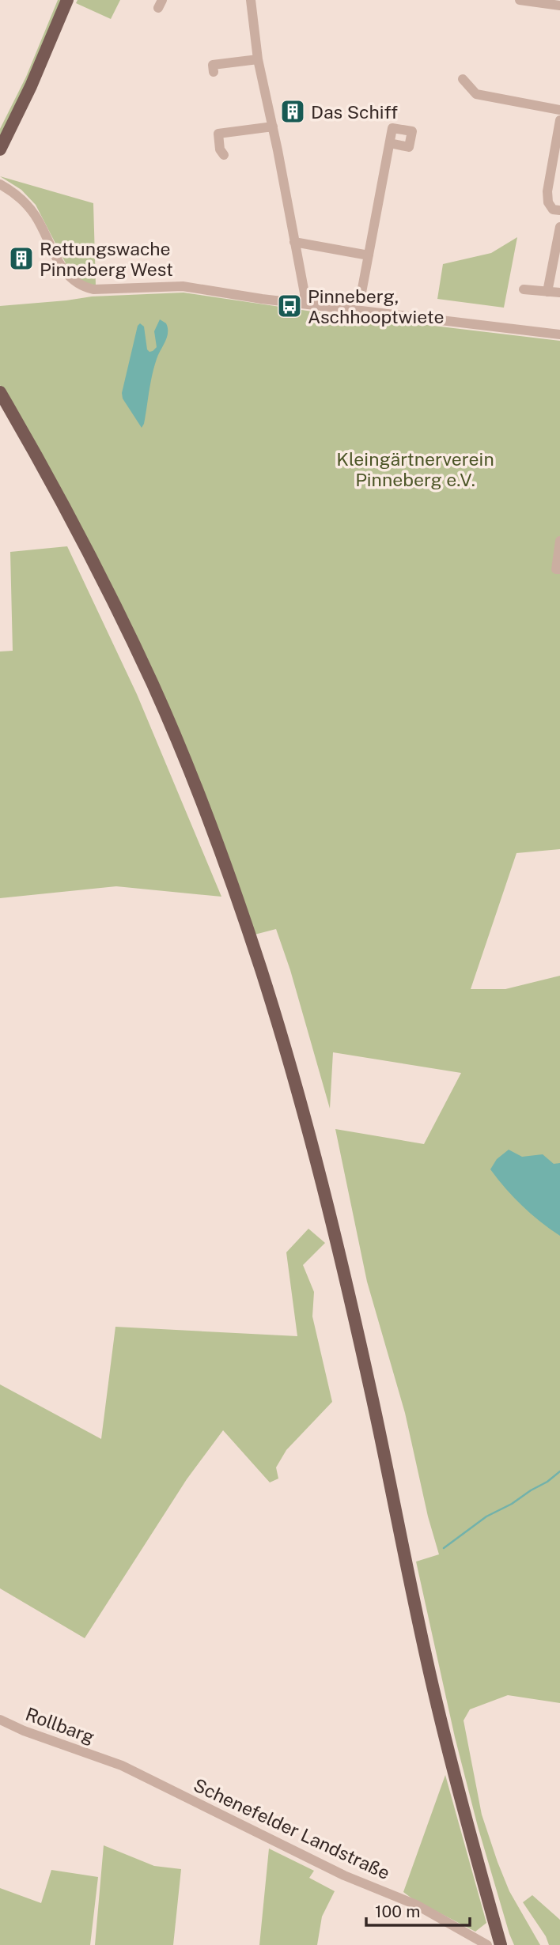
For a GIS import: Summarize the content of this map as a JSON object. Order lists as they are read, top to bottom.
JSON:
{
  "streets": {
    "street": ["Rollbarg", "Schenefelder Landstraße"]
  },
  "crossings": [
    ["Rollbarg", "Schenefelder Landstraße"]
  ],
  "parks": ["Kleingärtnerverein Pinneberg e.V."],
  "places": {
    "building": ["Das Schiff", "Rettungswache Pinneberg West"],
    "bus stop": ["Pinneberg, Aschhooptwiete"]
  },
  "scale_bar": "100 m"
}
